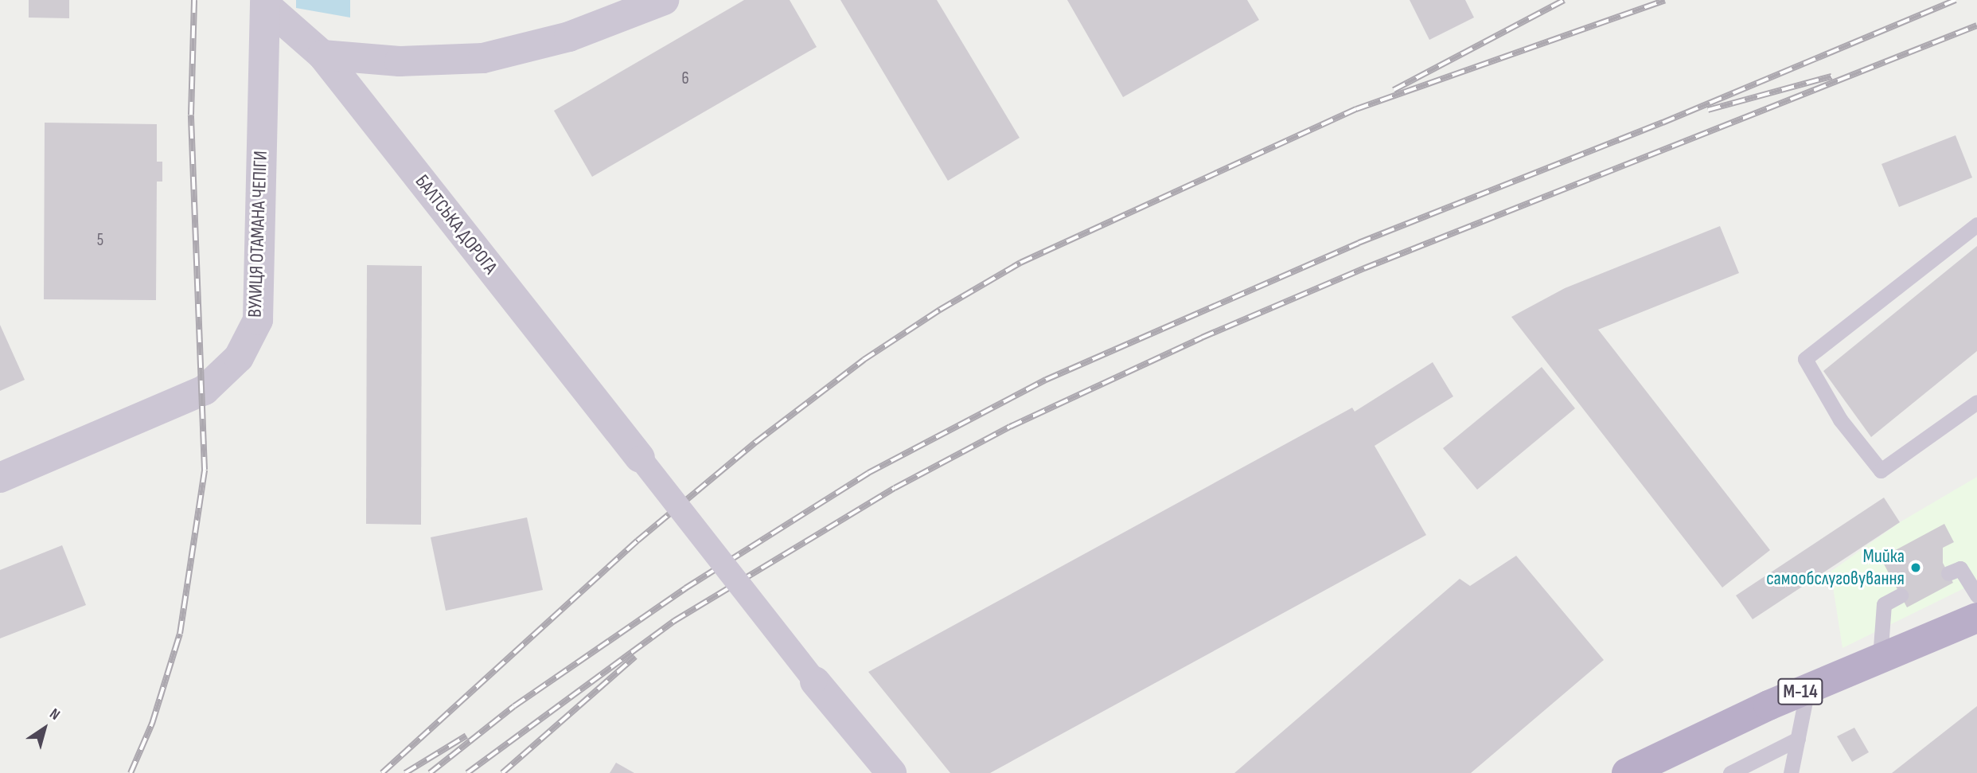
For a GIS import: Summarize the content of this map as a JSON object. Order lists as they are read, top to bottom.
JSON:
{
  "streets": {
    "main road": ["М-14"],
    "street": ["БАЛТСЬКА ДОРОГА", "ВУЛИЦЯ ОТАМАНА ЧЕПІГИ"]
  },
  "crossings": [
    ["БАЛТСЬКА ДОРОГА", "ВУЛИЦЯ ОТАМАНА ЧЕПІГИ"]
  ],
  "places": ["Мийка самообслуговування"],
  "house_numbers": ["6", "5"],
  "north": "top right"
}
